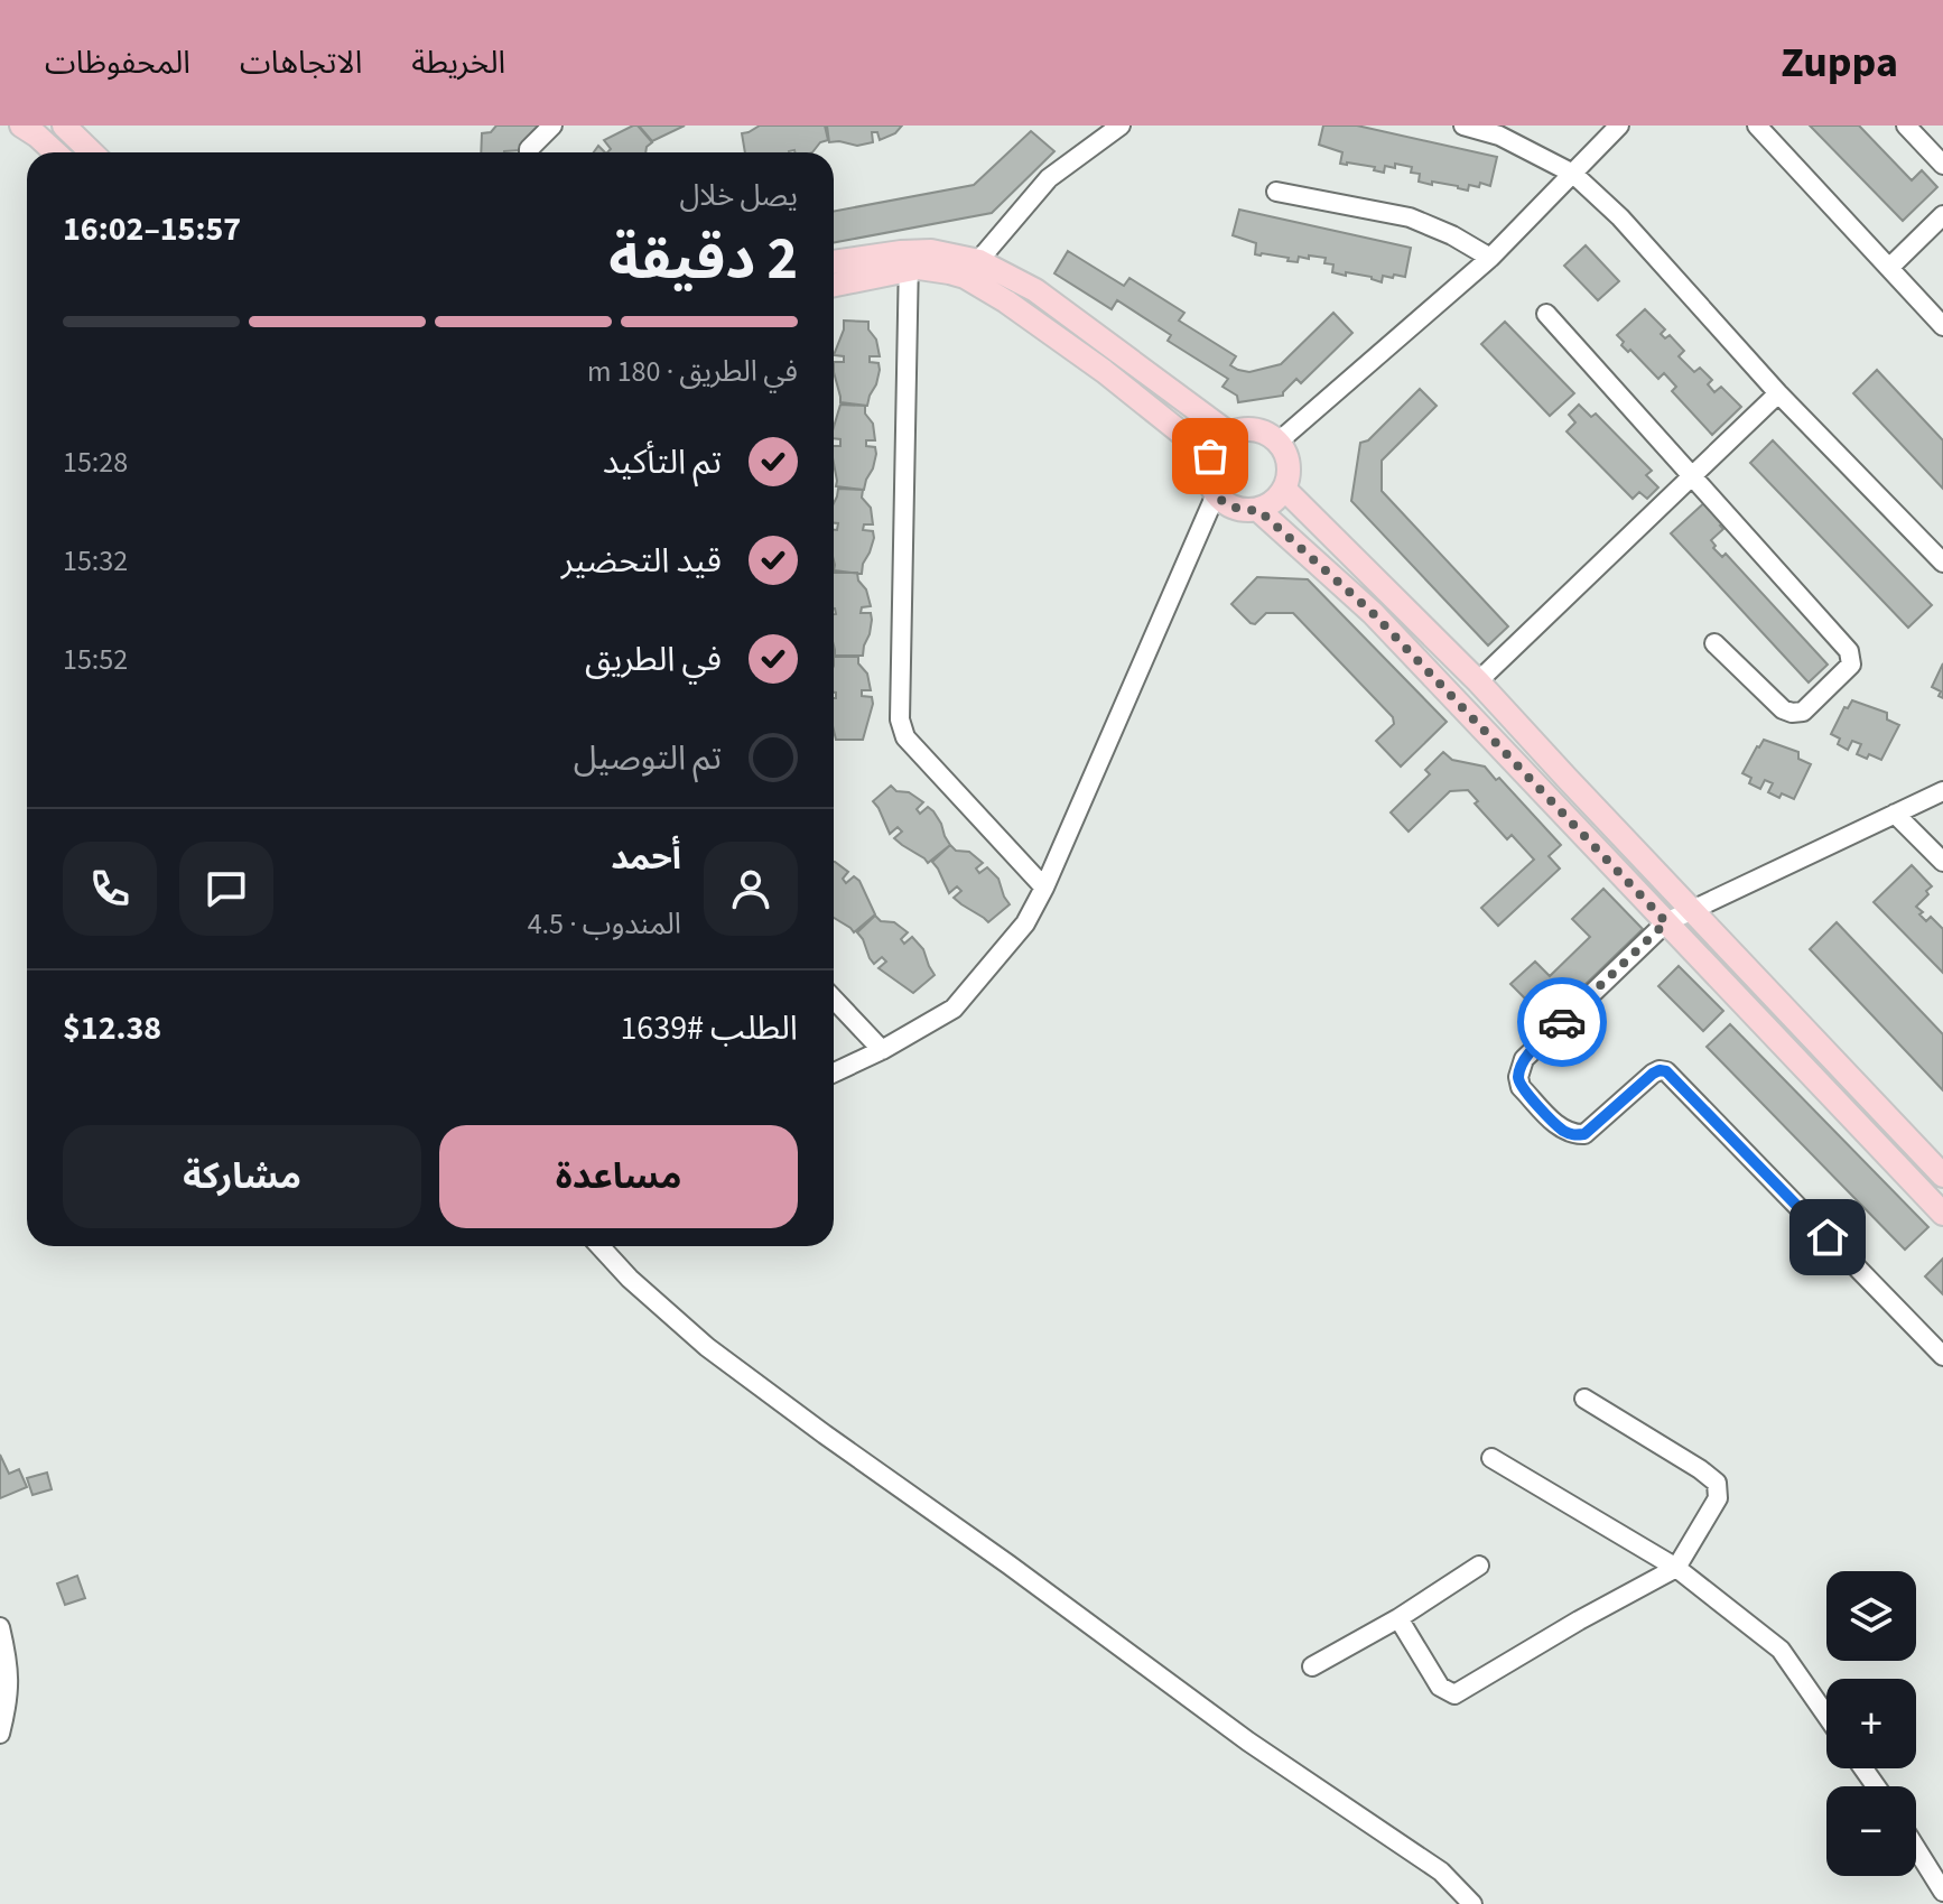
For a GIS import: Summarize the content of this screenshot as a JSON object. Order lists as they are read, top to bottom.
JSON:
{
  "page": {
    "header": "Zuppa",
    "nav": ["الخريطة", "الاتجاهات", "المحفوظات"],
    "heading": ["2 دقيقة", "يصل خلال", "15:57–16:02"],
    "panel": [
      "أحمد",
      "المندوب · 4.5",
      "الطلب #1639",
      "$12.38"
    ],
    "bar": "في الطريق · 180 m",
    "list": [
      ["تم التأكيد", "15:28"],
      ["قيد التحضير", "15:32"],
      ["في الطريق", "15:52"],
      "تم التوصيل"
    ],
    "buttons": ["مساعدة", "مشاركة"],
    "map_buttons": ["+", "−"]
  }
}
